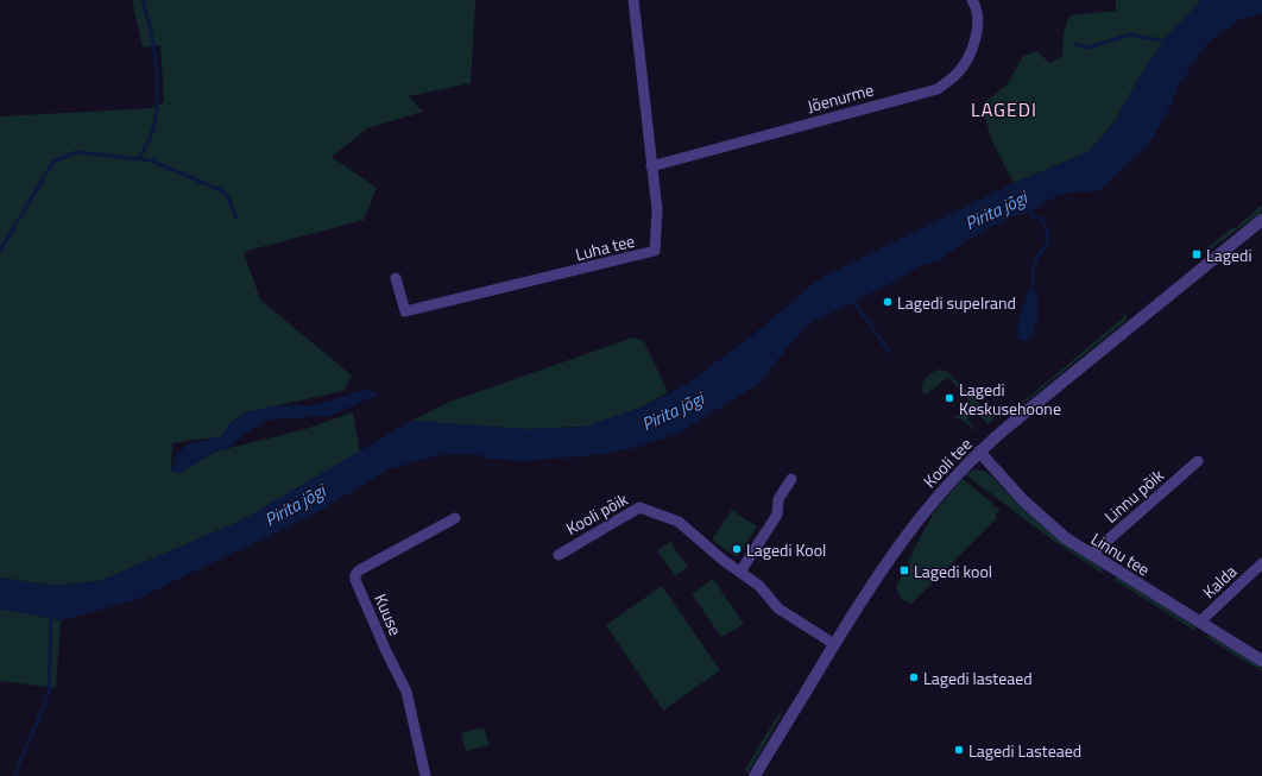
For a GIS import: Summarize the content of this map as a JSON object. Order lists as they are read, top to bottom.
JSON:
{
  "streets": {
    "street": [
      "Jõenurme",
      "Luha tee",
      "Kooli tee",
      "Linnu põik",
      "Kooli põik",
      "Linnu tee",
      "Kalda",
      "Kuuse"
    ]
  },
  "crossings": [
    ["Jõenurme", "Luha tee"],
    ["Kooli tee", "Kooli põik"],
    ["Kooli tee", "Linnu tee"],
    ["Linnu põik", "Linnu tee"],
    ["Linnu tee", "Kalda"]
  ],
  "districts": ["LAGEDI"],
  "water": ["Pirita jõgi"],
  "places": {
    "transit": ["Lagedi", "Lagedi kool"],
    "other": [
      "Lagedi supelrand",
      "Lagedi Keskusehoone",
      "Lagedi Kool",
      "Lagedi lasteaed",
      "Lagedi Lasteaed"
    ]
  }
}
